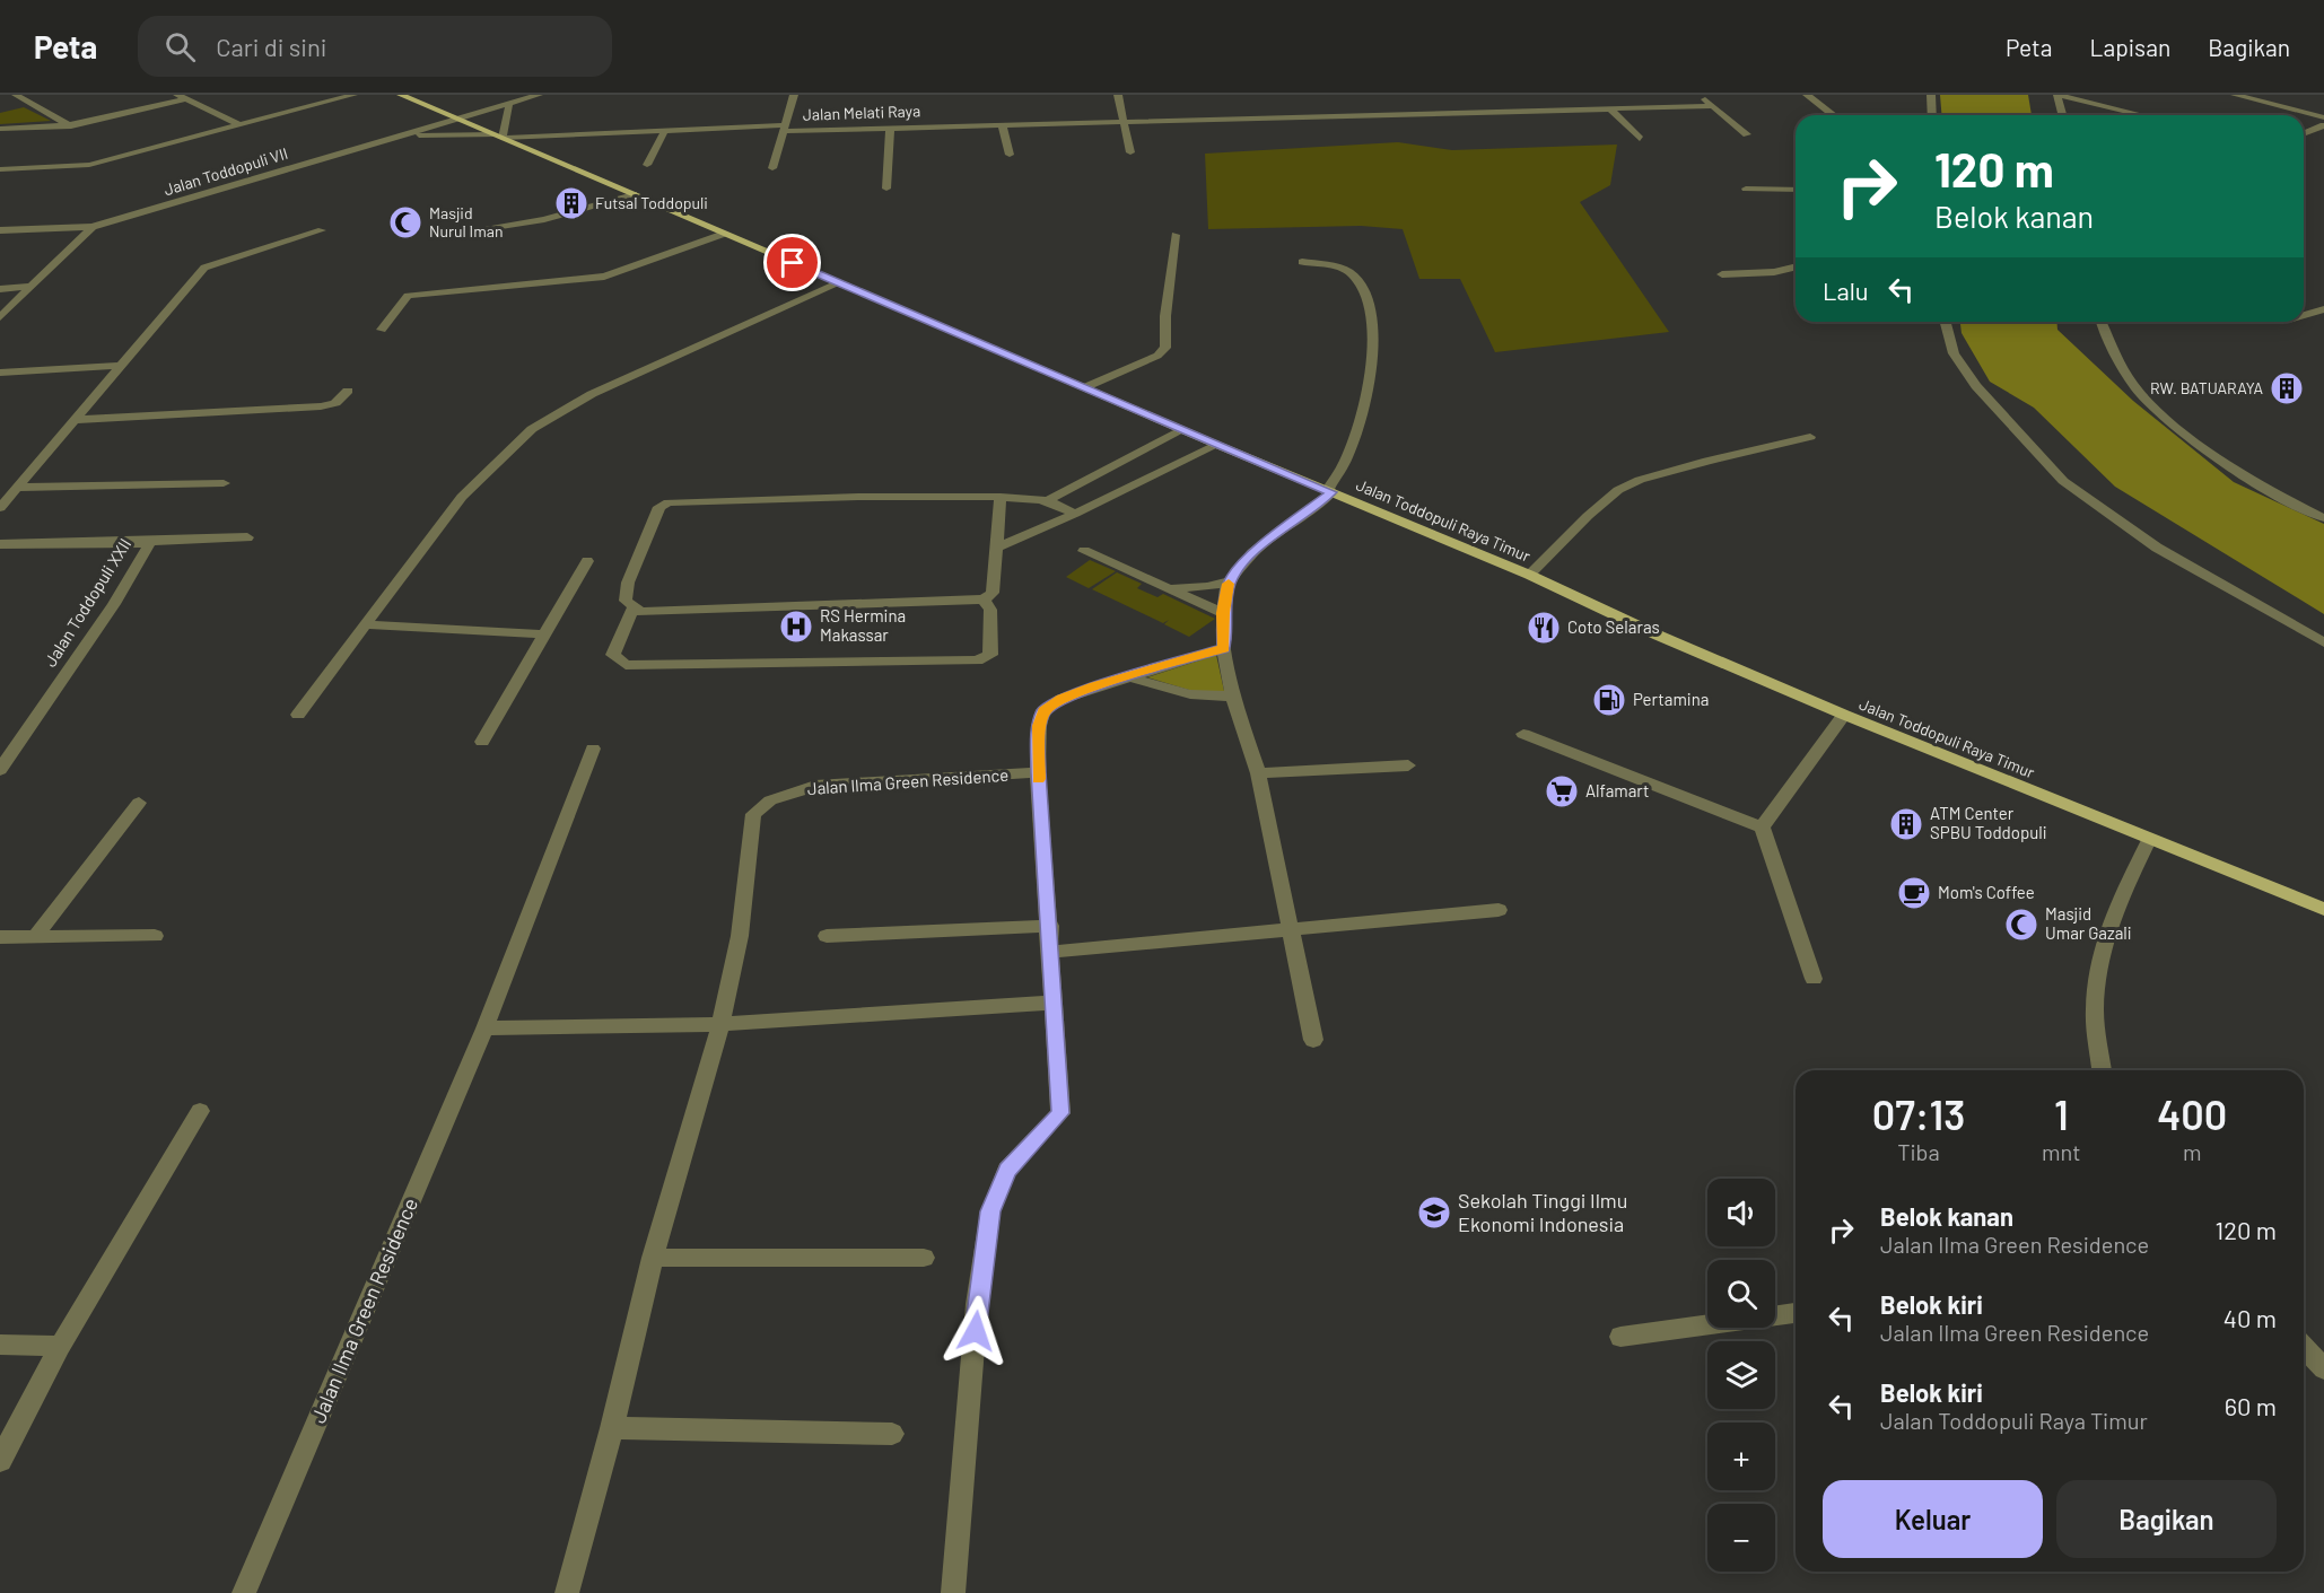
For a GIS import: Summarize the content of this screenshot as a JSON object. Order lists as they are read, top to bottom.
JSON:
{
  "streets": {
    "main road": ["Jalan Toddopuli Raya Timur"],
    "street": [
      "Jalan Melati Raya",
      "Jalan Toddopuli VII",
      "Jalan Toddopuli XXII",
      "Jalan Ilma Green Residence"
    ]
  },
  "crossings": [
    ["Jalan Melati Raya", "Jalan Toddopuli VII"],
    ["Jalan Melati Raya", "Jalan Toddopuli Raya Timur"],
    ["Jalan Toddopuli VII", "Jalan Toddopuli Raya Timur"]
  ],
  "places": {
    "building": ["Futsal Toddopuli", "RW. BATUARAYA", "ATM Center SPBU Toddopuli"],
    "mosque": ["Masjid Nurul Iman", "Masjid Umar Gazali"],
    "hospital": ["RS Hermina Makassar"],
    "restaurant": ["Coto Selaras"],
    "fuel station": ["Pertamina"],
    "supermarket": ["Alfamart"],
    "cafe": ["Mom's Coffee"],
    "school or university": ["Sekolah Tinggi Ilmu Ekonomi Indonesia"]
  },
  "page": {
    "header": "Peta",
    "search": "Cari di sini",
    "nav": ["Peta", "Lapisan", "Bagikan"],
    "turn": ["120 m", "Belok kanan"],
    "then": "Lalu",
    "eta": [
      "07:13",
      "Tiba",
      "1",
      "mnt",
      "400",
      "m"
    ],
    "map_buttons": ["+", "−"],
    "list": [
      {
        "name": "Belok kanan",
        "note": "Jalan Ilma Green Residence",
        "value": "120 m"
      },
      {
        "name": "Belok kiri",
        "note": "Jalan Ilma Green Residence",
        "value": "40 m"
      },
      {
        "name": "Belok kiri",
        "note": "Jalan Toddopuli Raya Timur",
        "value": "60 m"
      }
    ],
    "buttons": ["Keluar", "Bagikan"]
  }
}
